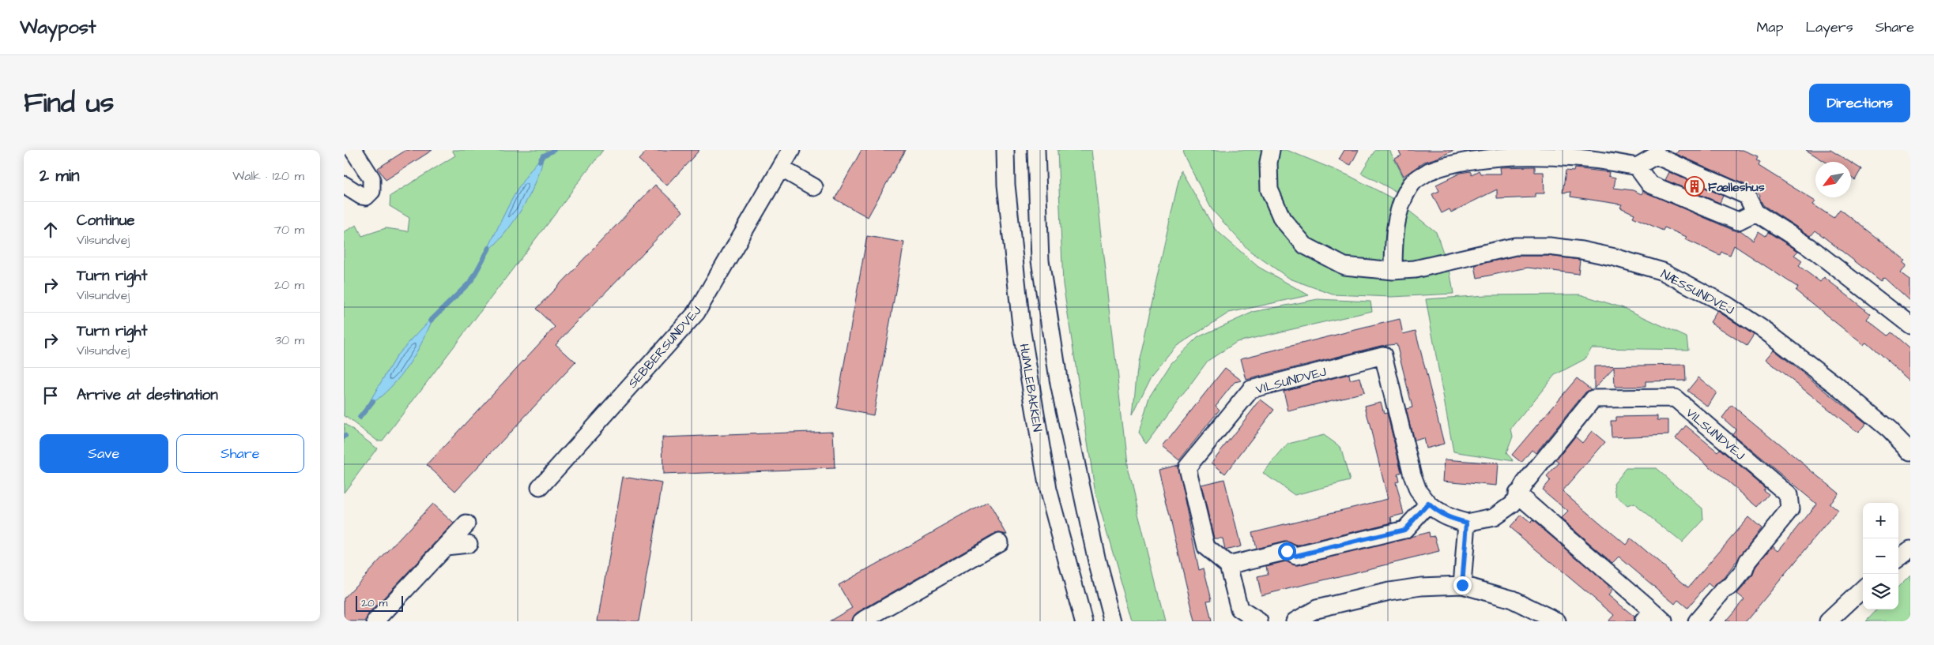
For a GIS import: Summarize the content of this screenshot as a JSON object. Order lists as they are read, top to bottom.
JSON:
{
  "streets": {
    "street": [
      "NÆSSUNDVEJ",
      "SEBBERSUNDVEJ",
      "VILSUNDVEJ",
      "HUMLEBAKKEN"
    ]
  },
  "places": {
    "building": ["Fælleshus"]
  },
  "scale_bar": "20 m",
  "north": "bottom left",
  "page": {
    "header": "Waypost",
    "nav": ["Map", "Layers", "Share"],
    "title": "Find us",
    "buttons": [
      "Directions",
      ["Save", "Share"]
    ],
    "heading": ["2 min", "Walk · 120 m"],
    "list": [
      ["Continue", "Vilsundvej", "70 m"],
      ["Turn right", "Vilsundvej", "20 m"],
      ["Turn right", "Vilsundvej", "30 m"],
      "Arrive at destination"
    ],
    "map_buttons": ["+", "−"],
    "scale": "20 m"
  }
}
